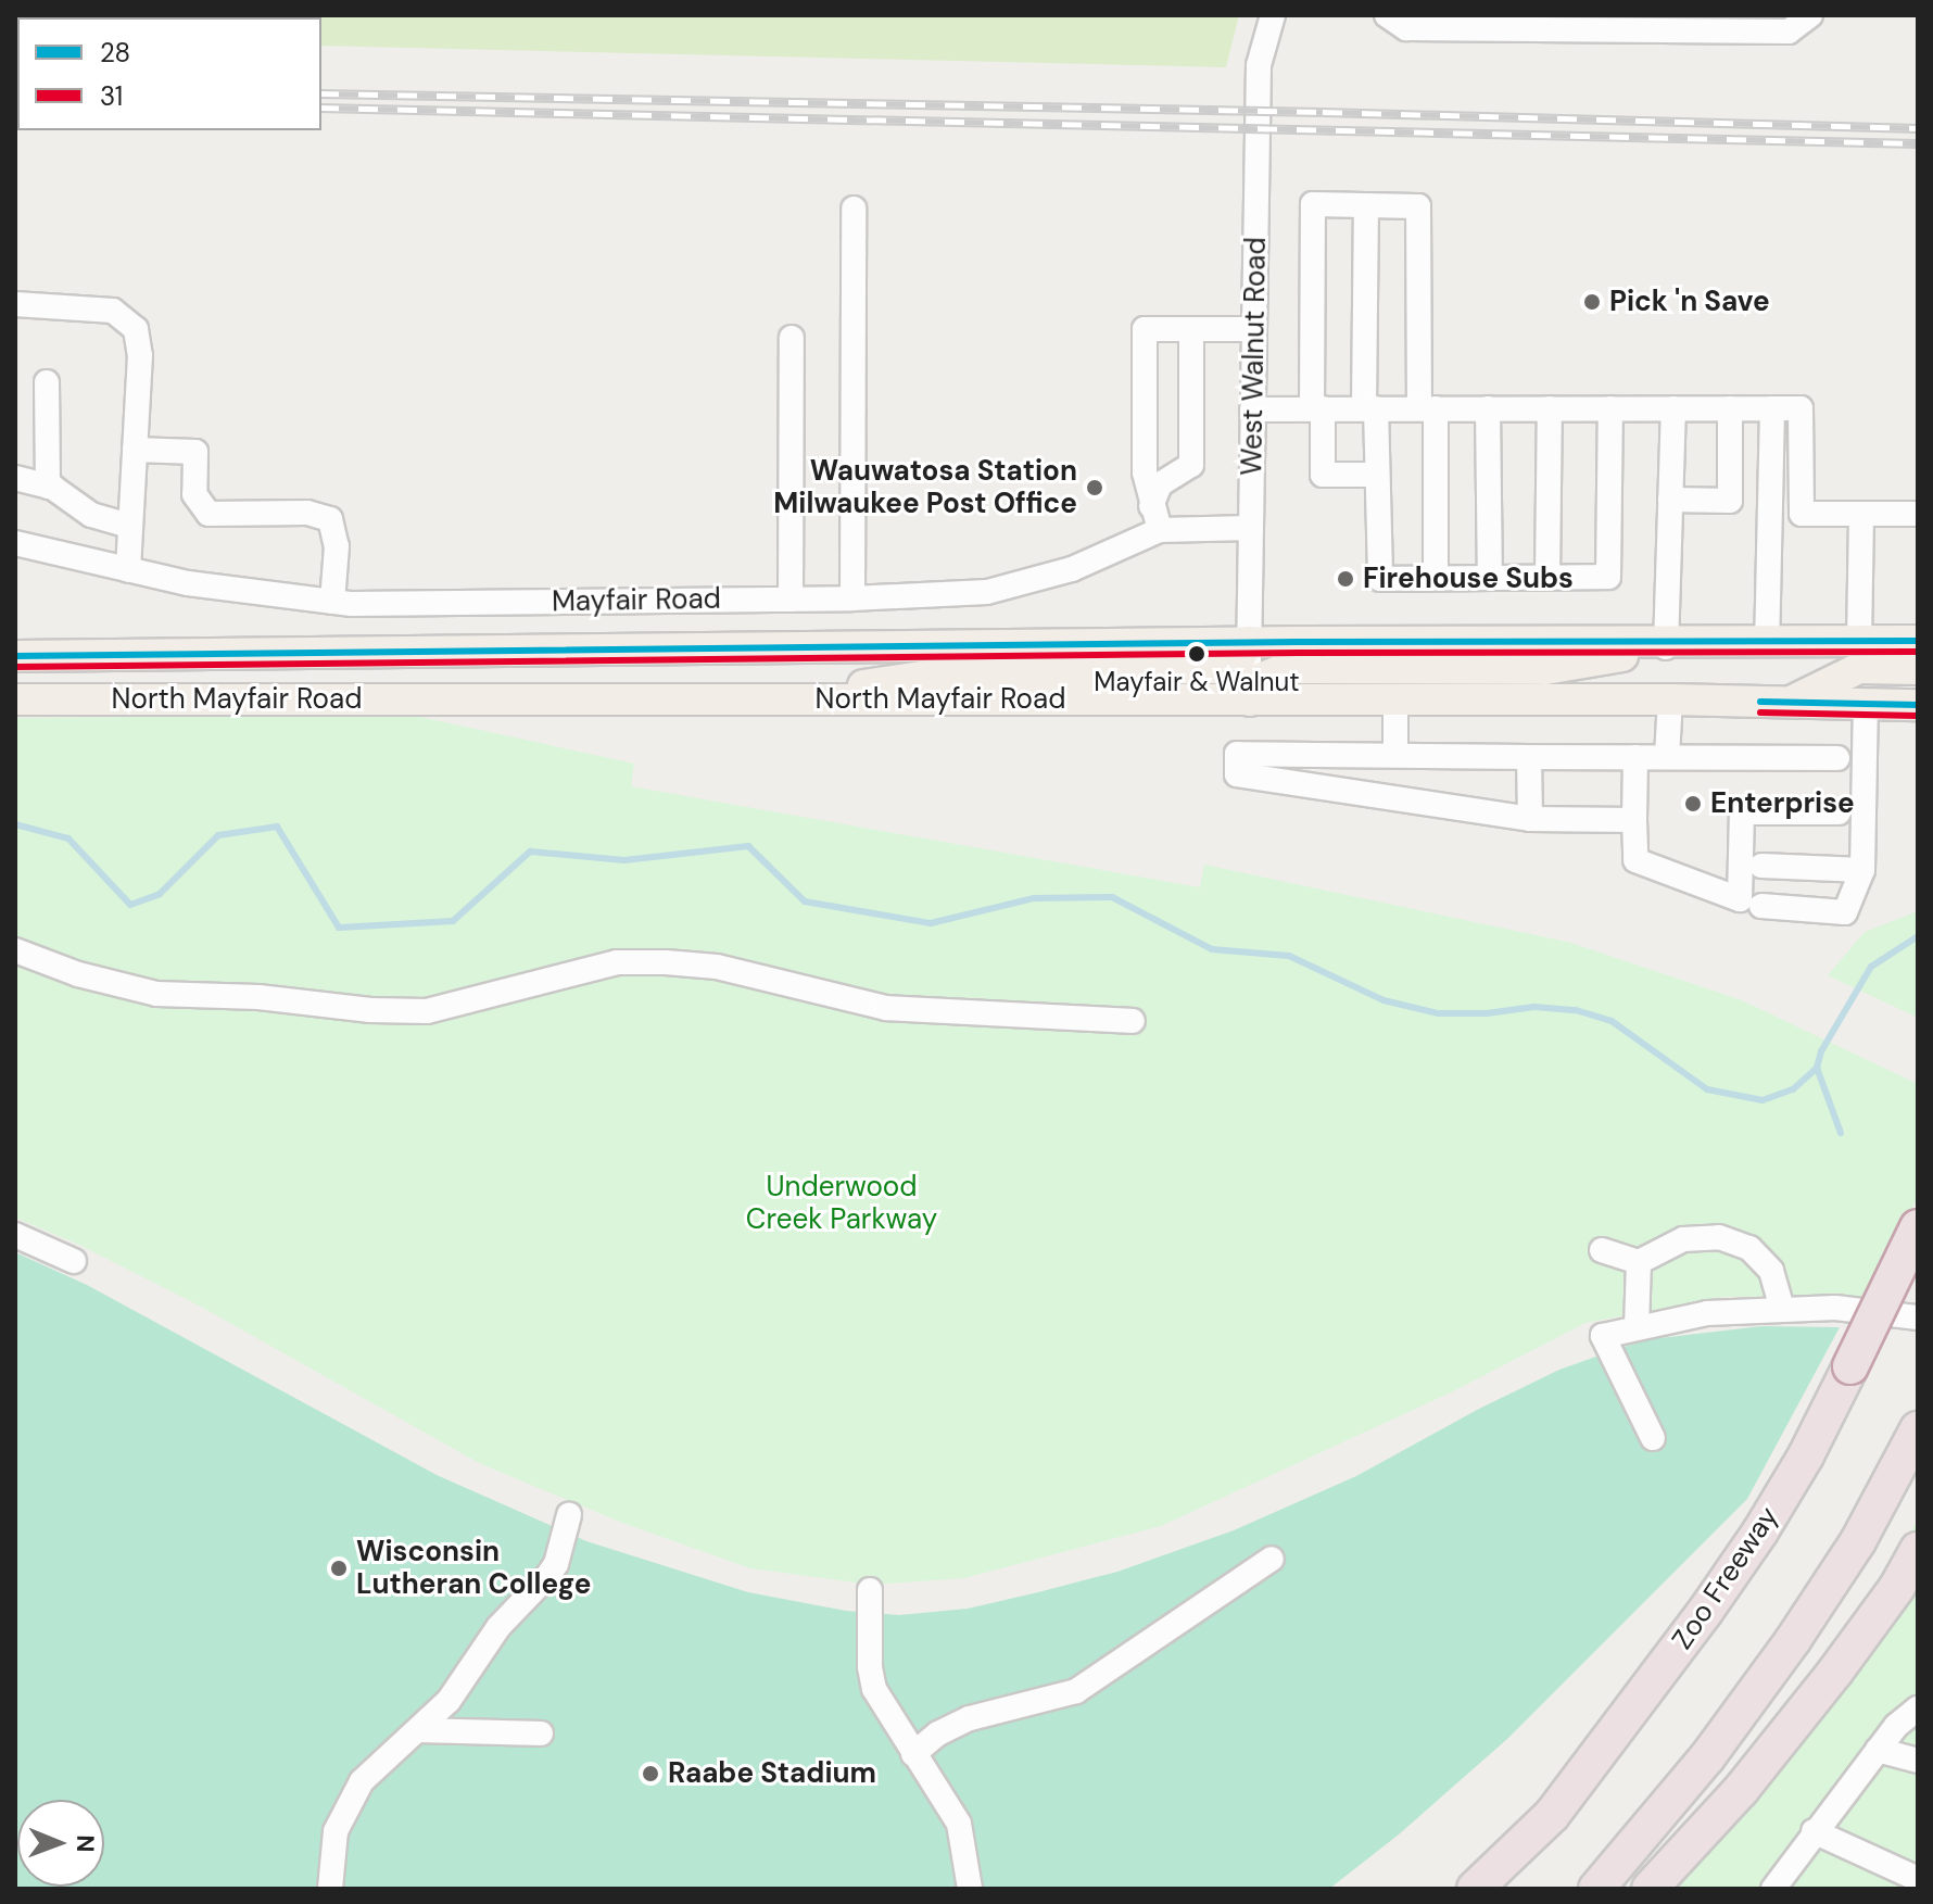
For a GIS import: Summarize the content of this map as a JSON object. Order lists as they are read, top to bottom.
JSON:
{
  "streets": {
    "highway": ["Zoo Freeway"],
    "main road": ["North Mayfair Road"],
    "street": ["West Walnut Road", "Mayfair Road"]
  },
  "crossings": [
    ["West Walnut Road", "Mayfair Road"],
    ["West Walnut Road", "North Mayfair Road"]
  ],
  "parks": ["Underwood Creek Parkway"],
  "places": [
    "Pick 'n Save",
    "Wauwatosa Station Milwaukee Post Office",
    "Firehouse Subs",
    "Mayfair & Walnut",
    "Enterprise",
    "Wisconsin Lutheran College",
    "Raabe Stadium"
  ],
  "lines": ["transit line 28", "transit line 31"],
  "legend": ["28", "31"],
  "north": "right"
}
